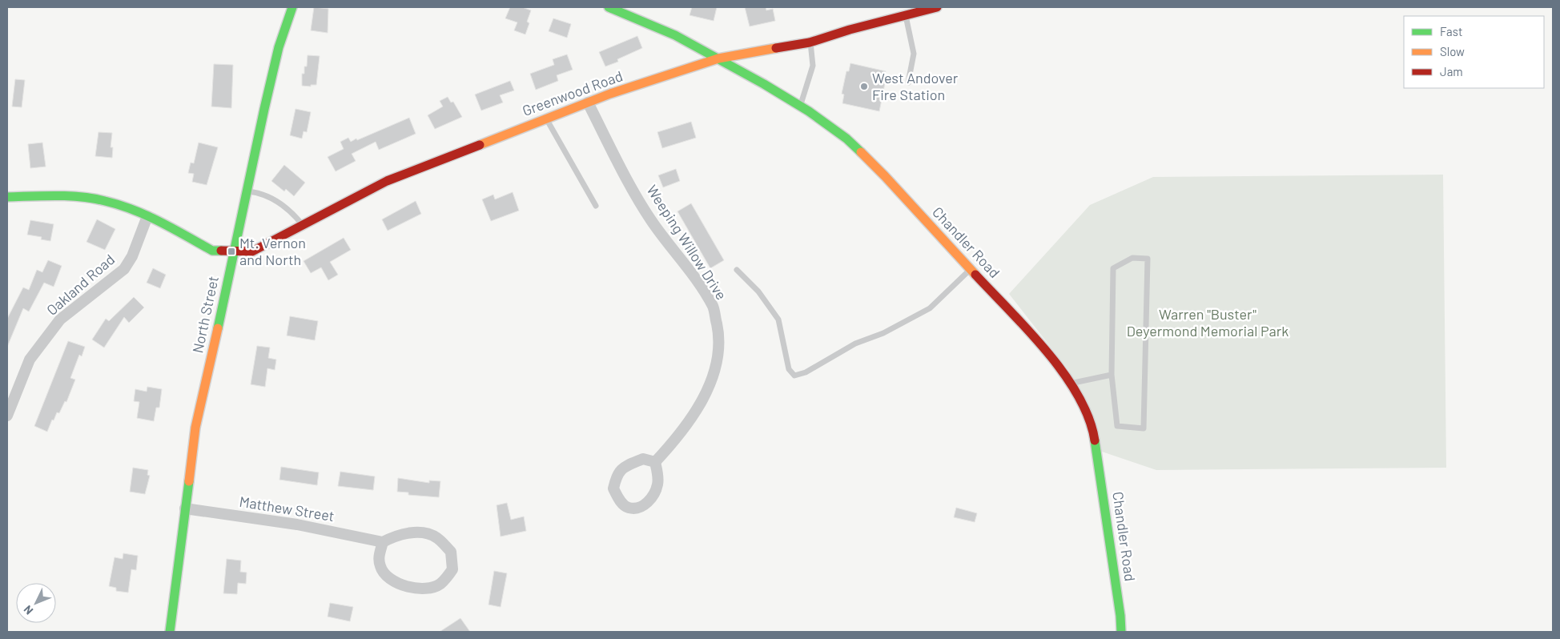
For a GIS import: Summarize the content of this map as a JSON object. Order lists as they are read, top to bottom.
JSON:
{
  "streets": {
    "street": [
      "Greenwood Road",
      "Weeping Willow Drive",
      "Chandler Road",
      "Oakland Road",
      "North Street",
      "Matthew Street"
    ]
  },
  "crossings": [
    ["Greenwood Road", "Weeping Willow Drive"],
    ["Greenwood Road", "Chandler Road"],
    ["Greenwood Road", "Oakland Road"],
    ["Greenwood Road", "North Street"],
    ["North Street", "Matthew Street"]
  ],
  "parks": ["Warren \"Buster\" Deyermond Memorial Park"],
  "places": {
    "other": ["West Andover Fire Station"],
    "transit": ["Mt. Vernon and North"]
  },
  "legend": ["Fast", "Slow", "Jam"],
  "north": "bottom left"
}
